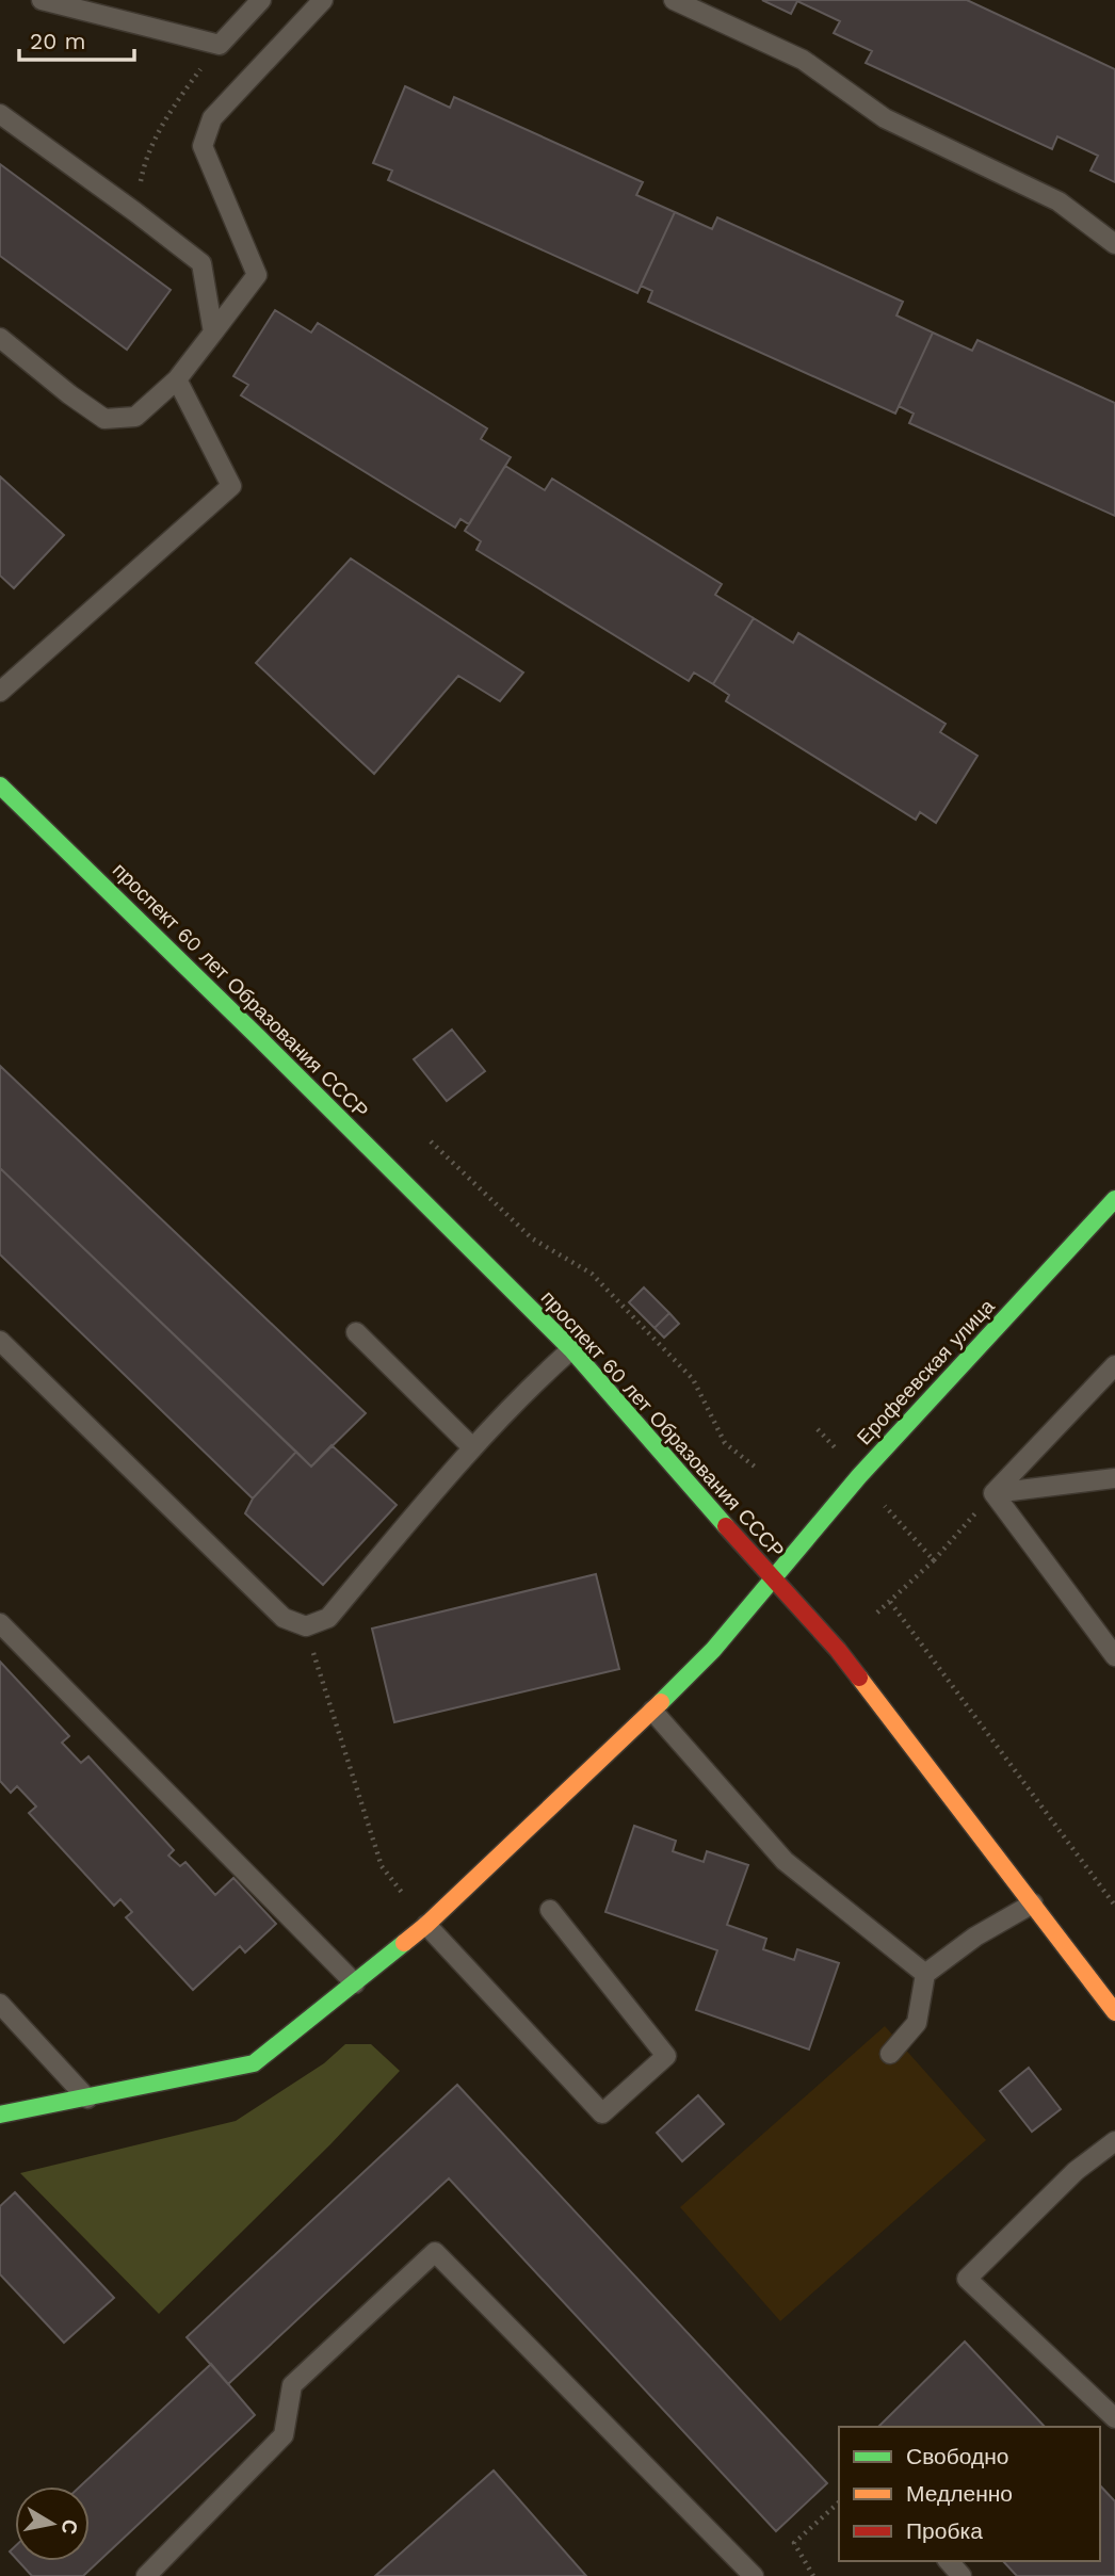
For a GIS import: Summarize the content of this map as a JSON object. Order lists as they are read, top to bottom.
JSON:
{
  "streets": {
    "main road": ["проспект 60 лет Образования СССР", "Ерофеевская улица"]
  },
  "crossings": [
    ["проспект 60 лет Образования СССР", "Ерофеевская улица"]
  ],
  "legend": ["Свободно", "Медленно", "Пробка"],
  "scale_bar": "20 m",
  "north": "right"
}
